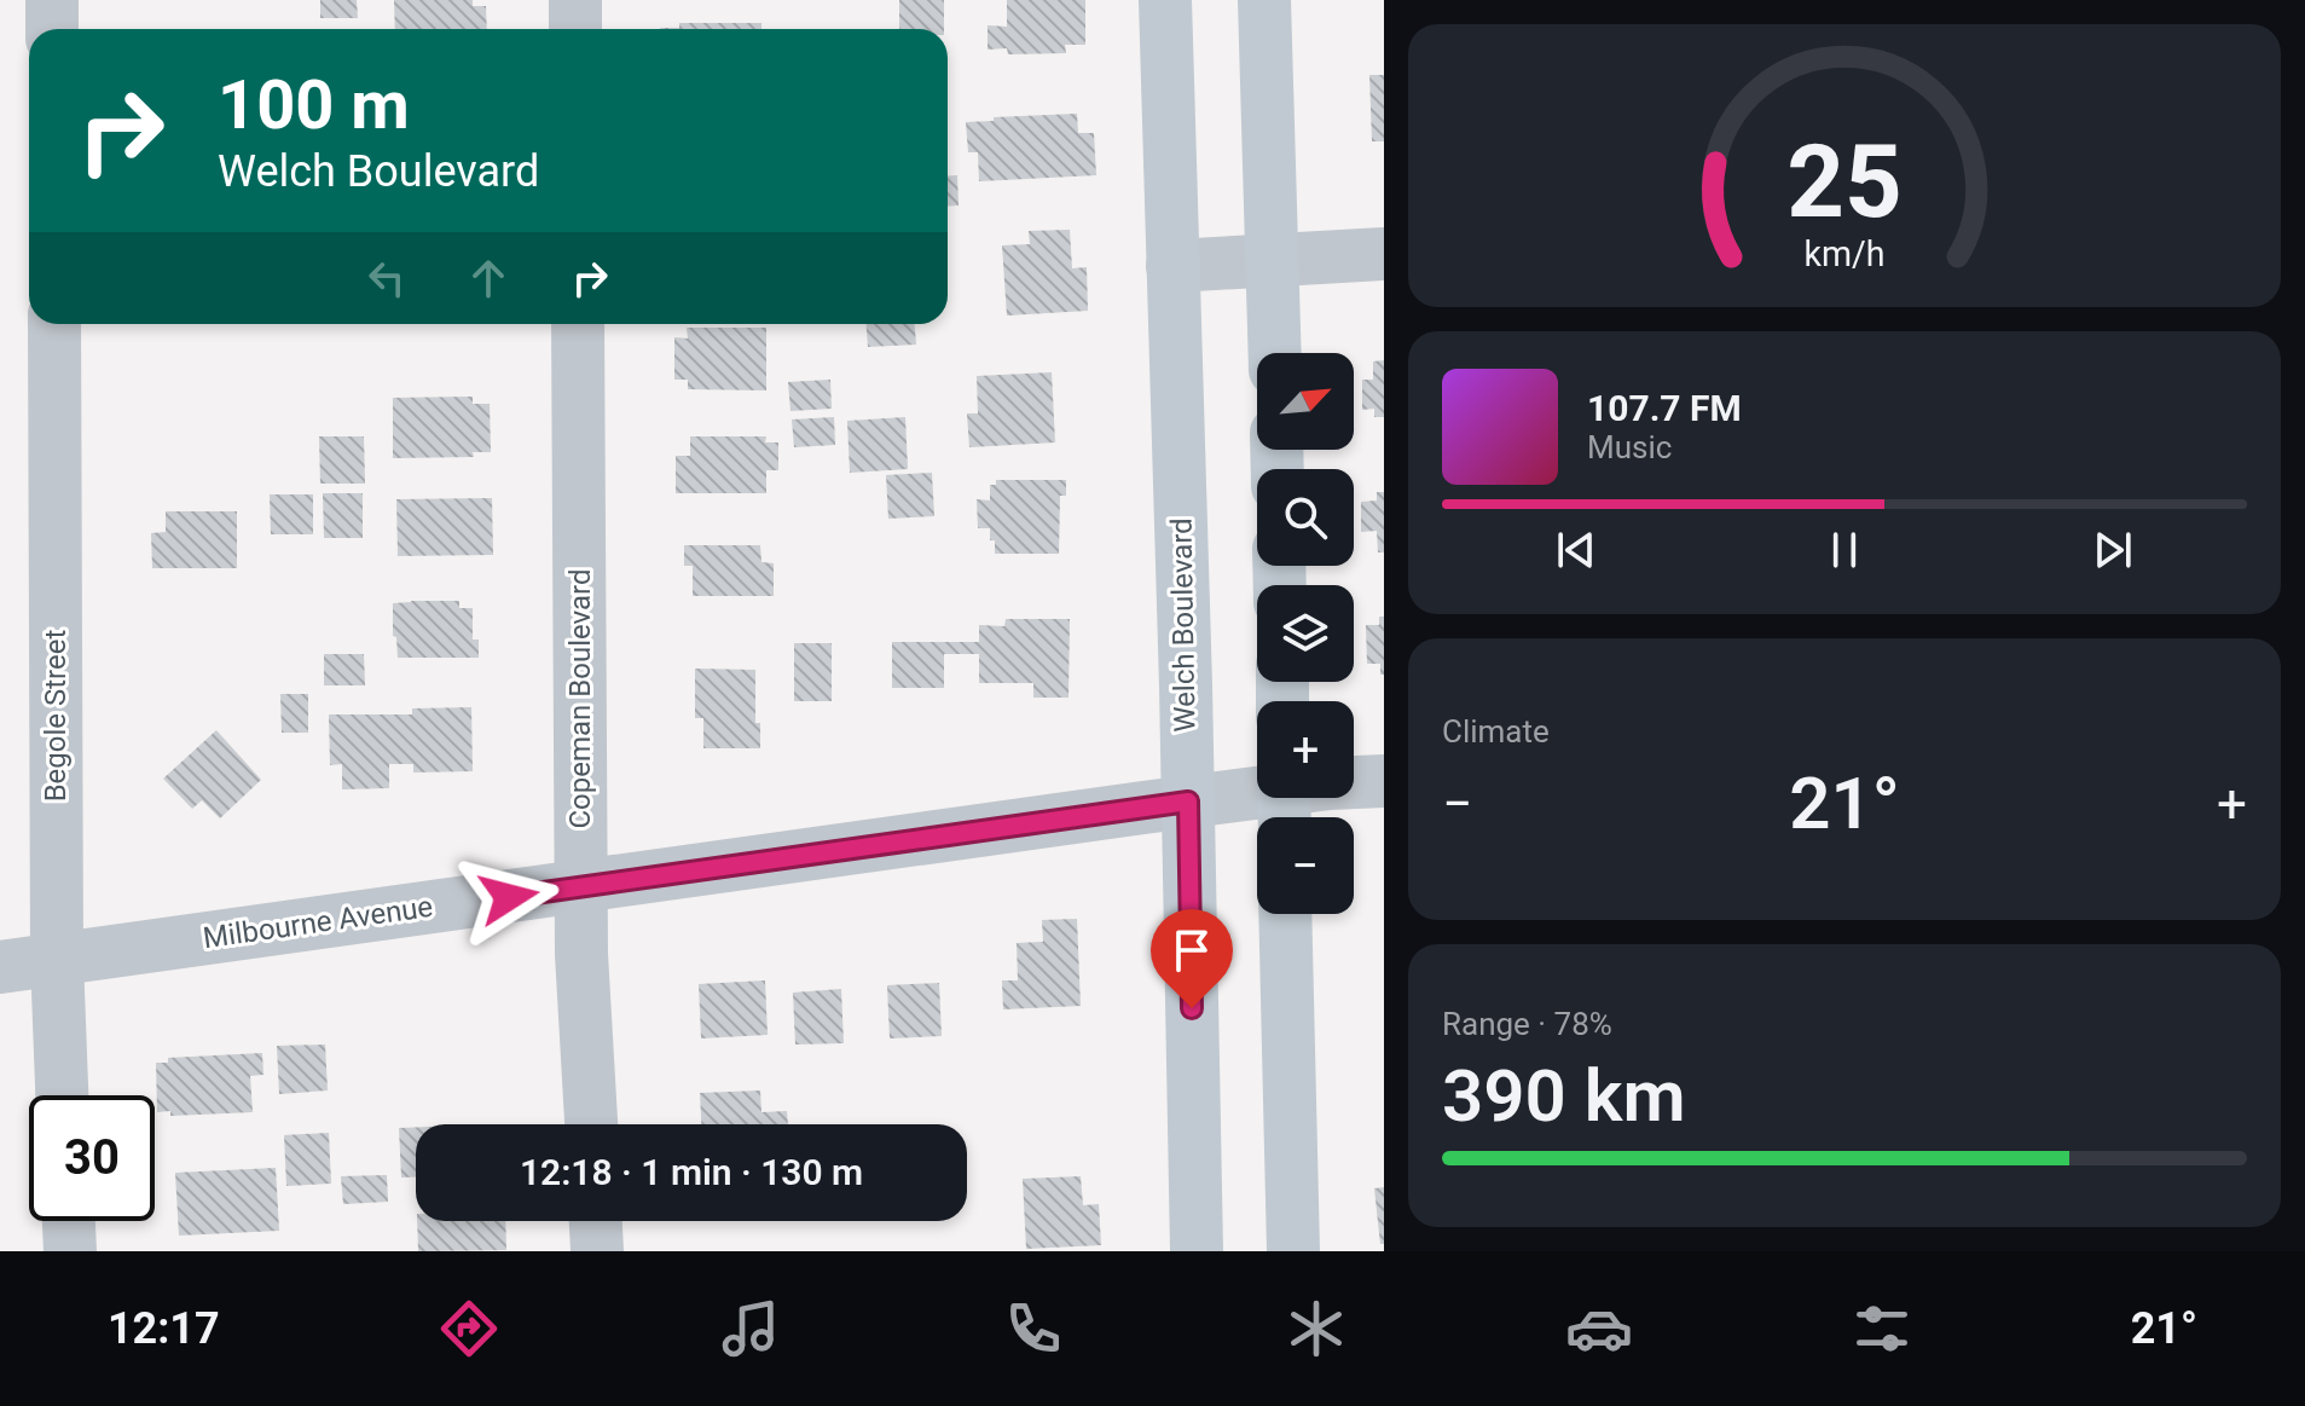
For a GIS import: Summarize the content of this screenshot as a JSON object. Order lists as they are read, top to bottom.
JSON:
{
  "streets": {
    "main road": ["Welch Boulevard"],
    "street": ["Copeman Boulevard", "Begole Street", "Milbourne Avenue"]
  },
  "crossings": [
    ["Welch Boulevard", "Milbourne Avenue"],
    ["Copeman Boulevard", "Milbourne Avenue"],
    ["Begole Street", "Milbourne Avenue"]
  ],
  "north": "top right",
  "page": {
    "turn": ["100 m", "Welch Boulevard"],
    "map_buttons": ["+", "−"],
    "song": ["107.7 FM", "Music"],
    "tile": [
      "Climate",
      ["Range · 78%", "390 km"]
    ],
    "heat": ["−", "21°", "+"],
    "limit": "30",
    "trip": "12:18 · 1 min · 130 m",
    "tabs": ["12:17", "21°"],
    "gauge": ["25", "km/h"]
  }
}
